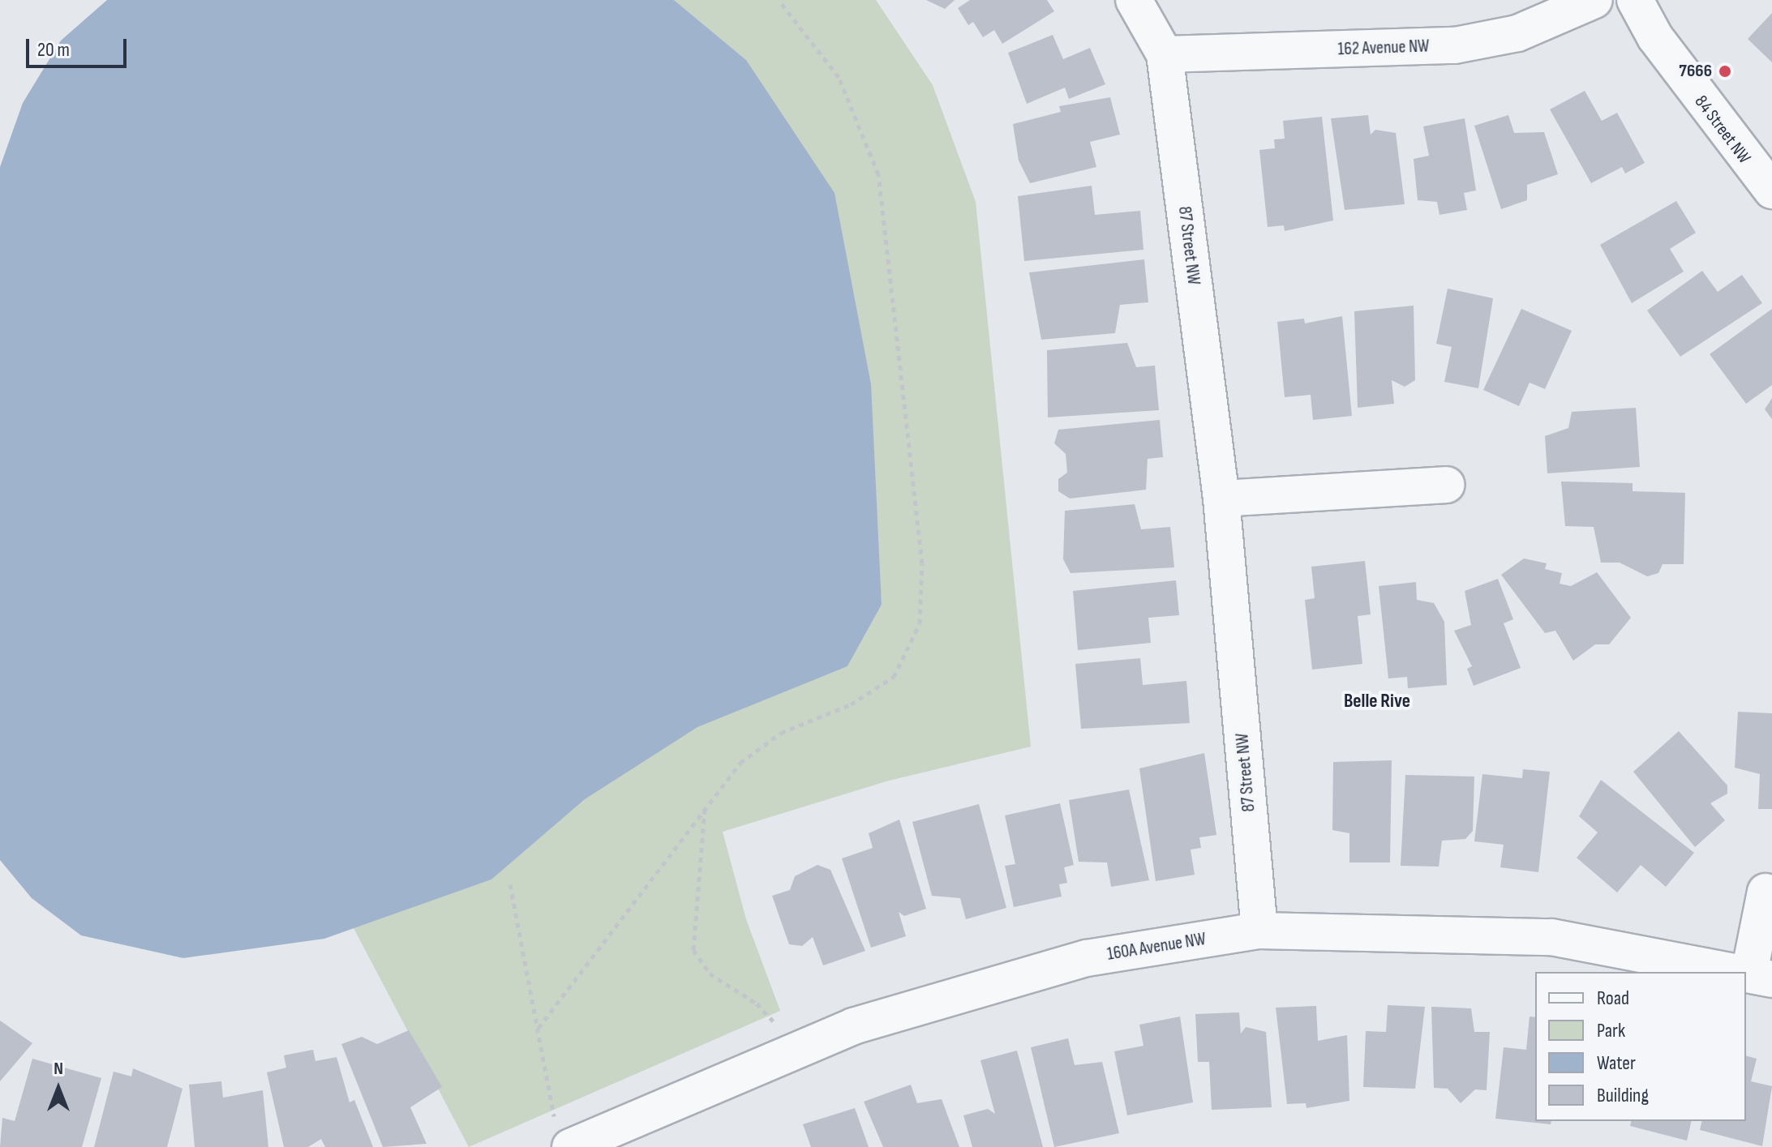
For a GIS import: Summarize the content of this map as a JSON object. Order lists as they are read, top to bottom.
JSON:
{
  "streets": {
    "street": [
      "162 Avenue NW",
      "84 Street NW",
      "87 Street NW",
      "160A Avenue NW"
    ]
  },
  "crossings": [
    ["162 Avenue NW", "87 Street NW"],
    ["87 Street NW", "160A Avenue NW"]
  ],
  "districts": ["Belle Rive"],
  "places": ["7666"],
  "legend": [
    "Road",
    "Park",
    "Water",
    "Building"
  ],
  "scale_bar": "20 m",
  "north": "top"
}
